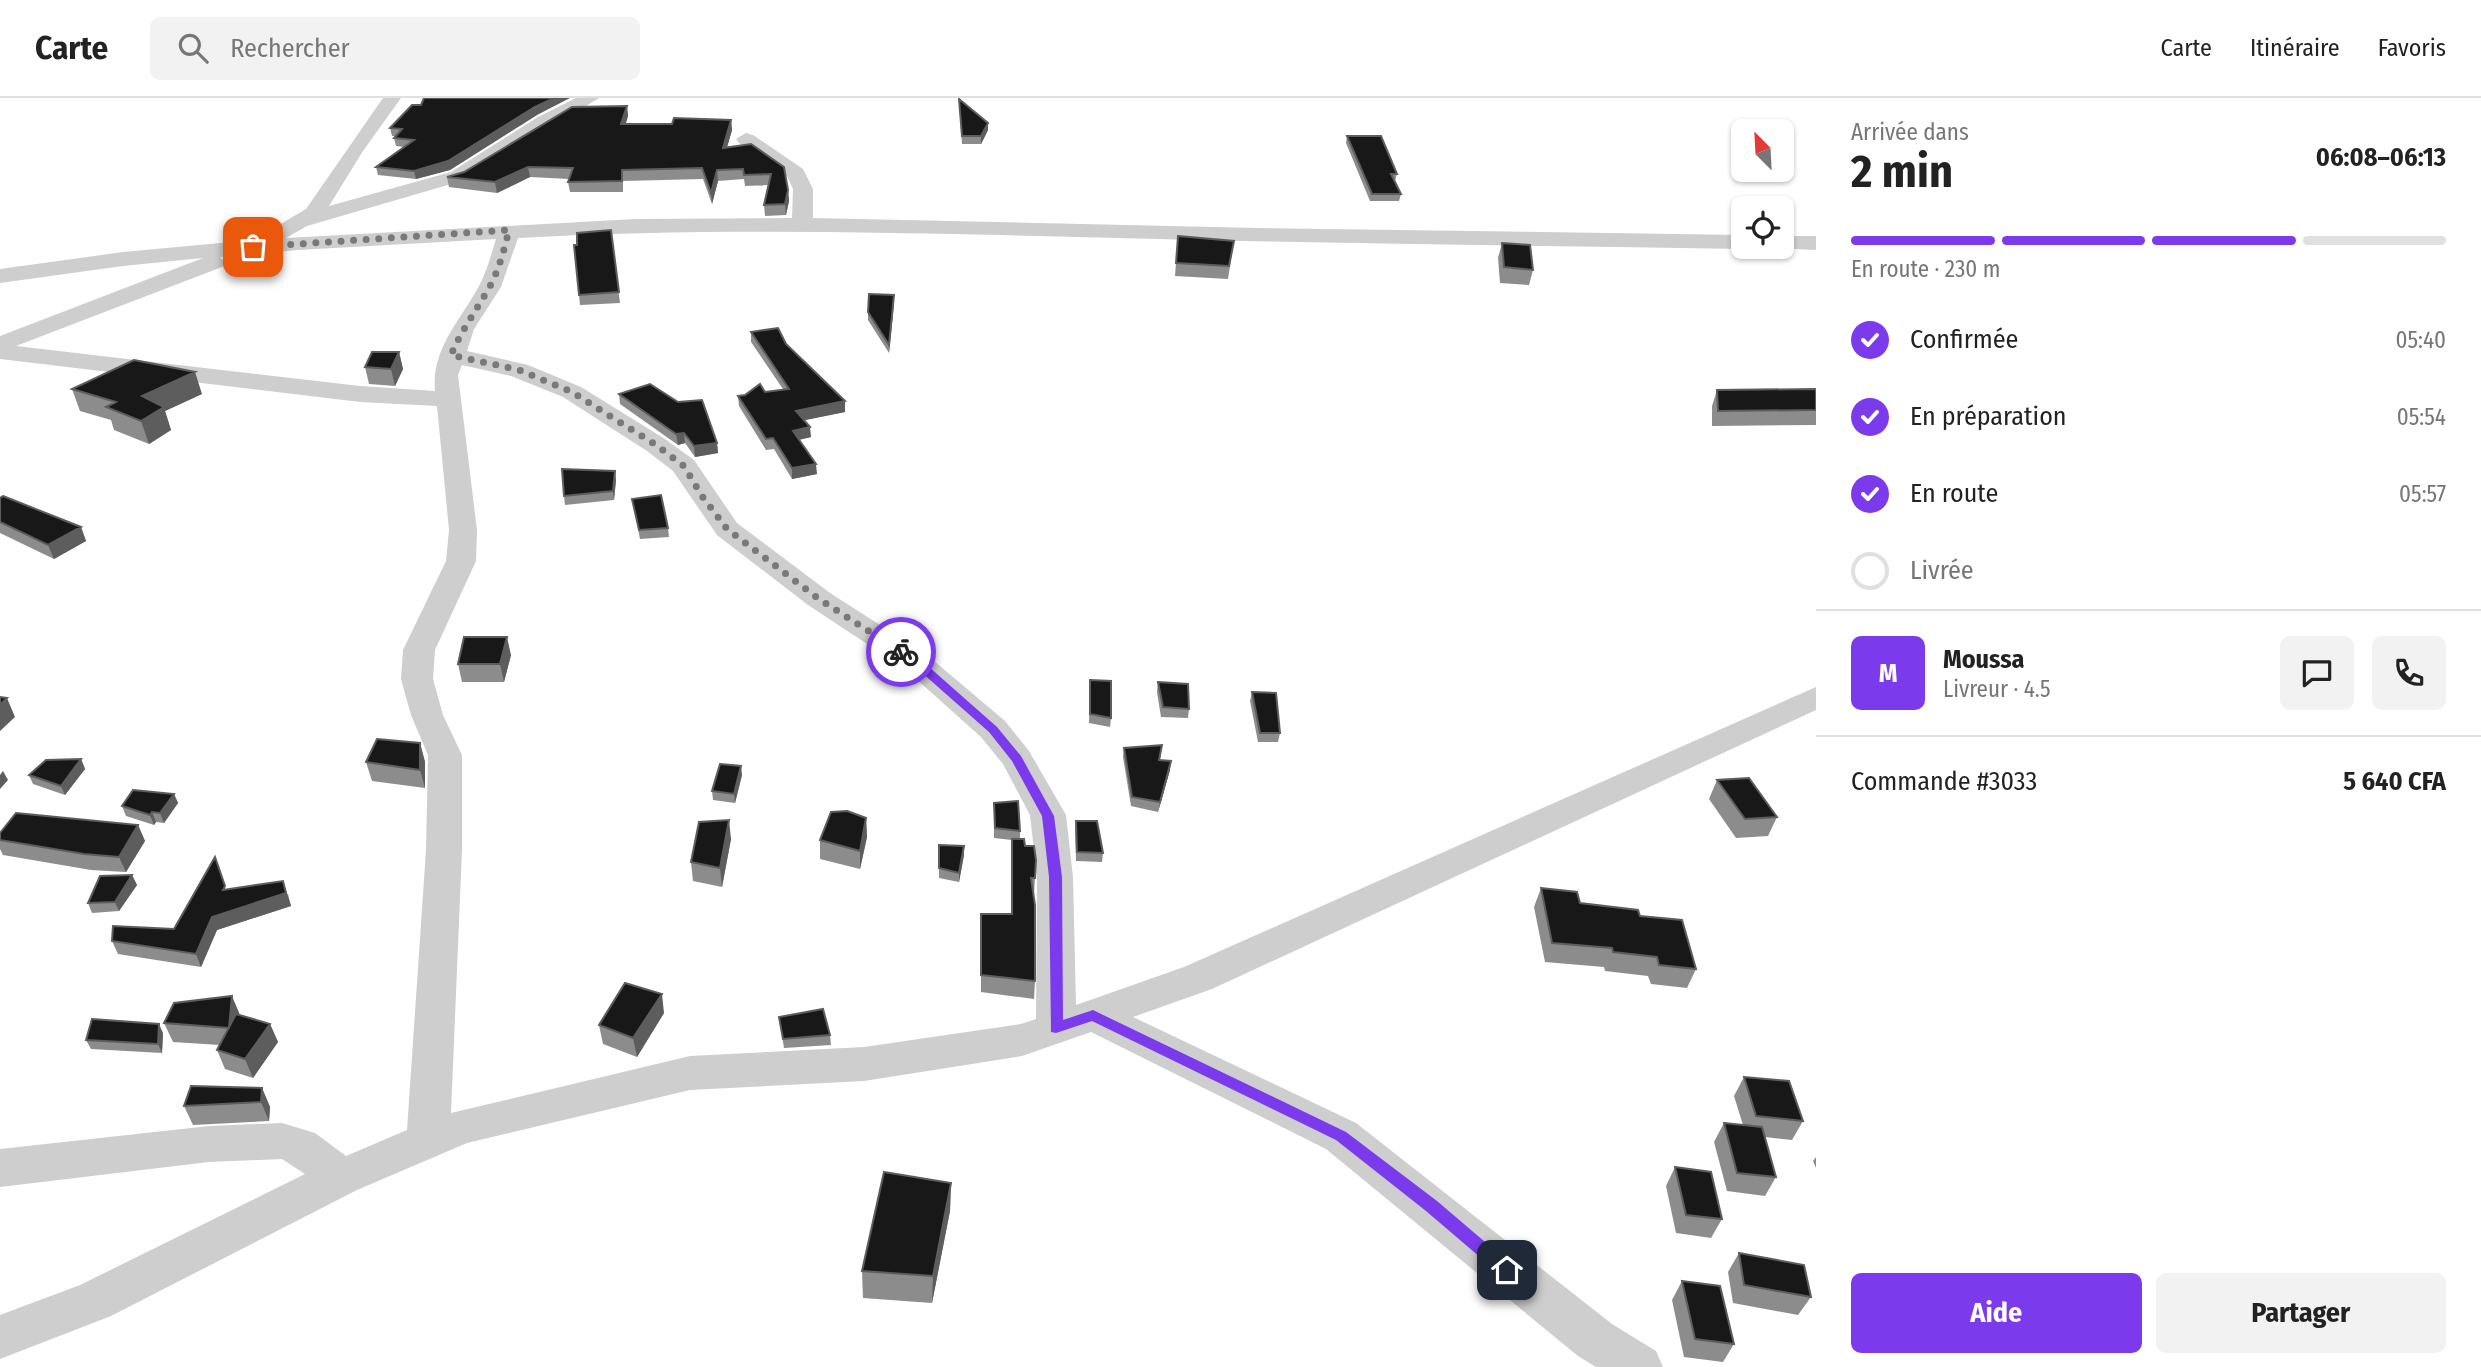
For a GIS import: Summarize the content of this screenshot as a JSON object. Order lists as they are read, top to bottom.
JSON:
{
  "north": "top left",
  "page": {
    "header": "Carte",
    "search": "Rechercher",
    "nav": ["Carte", "Itinéraire", "Favoris"],
    "heading": ["2 min", "Arrivée dans", "06:08–06:13"],
    "panel": [
      "Moussa",
      "Livreur · 4.5",
      "Commande #3033",
      "5 640 CFA"
    ],
    "bar": "En route · 230 m",
    "list": [
      ["Confirmée", "05:40"],
      ["En préparation", "05:54"],
      ["En route", "05:57"],
      "Livrée"
    ],
    "round": "M",
    "buttons": ["Aide", "Partager"]
  }
}
